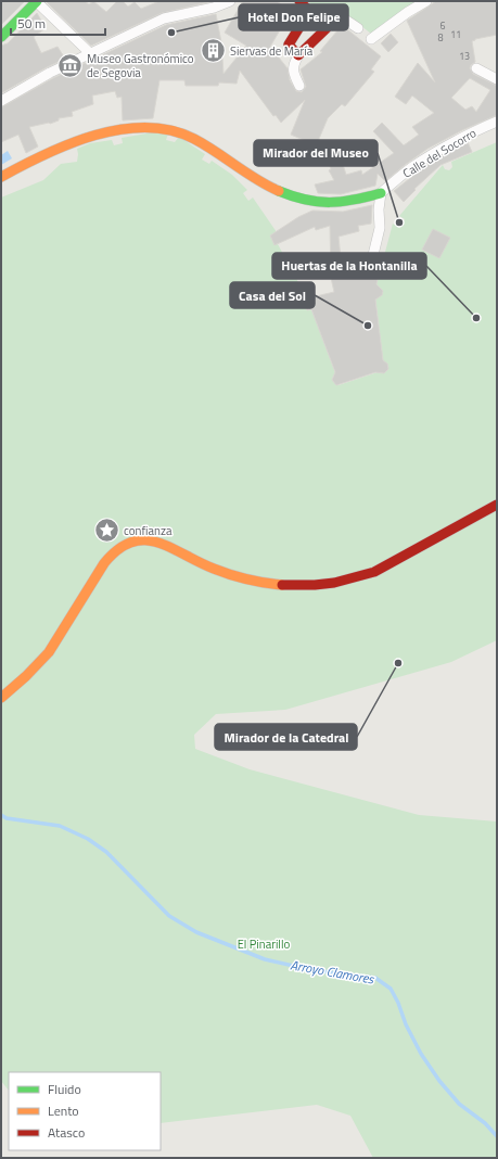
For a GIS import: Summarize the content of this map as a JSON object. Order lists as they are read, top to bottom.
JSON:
{
  "streets": {
    "street": ["Calle del Socorro"]
  },
  "water": ["Arroyo Clamores"],
  "parks": ["El Pinarillo"],
  "places": {
    "other": [
      "Hotel Don Felipe",
      "Mirador del Museo",
      "Huertas de la Hontanilla",
      "Casa del Sol",
      "Mirador de la Catedral"
    ],
    "building": ["Siervas de María"],
    "museum": ["Museo Gastronómico de Segovia"],
    "place": ["confianza"]
  },
  "house_numbers": [
    "6",
    "11",
    "8",
    "13"
  ],
  "legend": ["Fluido", "Lento", "Atasco"],
  "scale_bar": "50 m"
}
